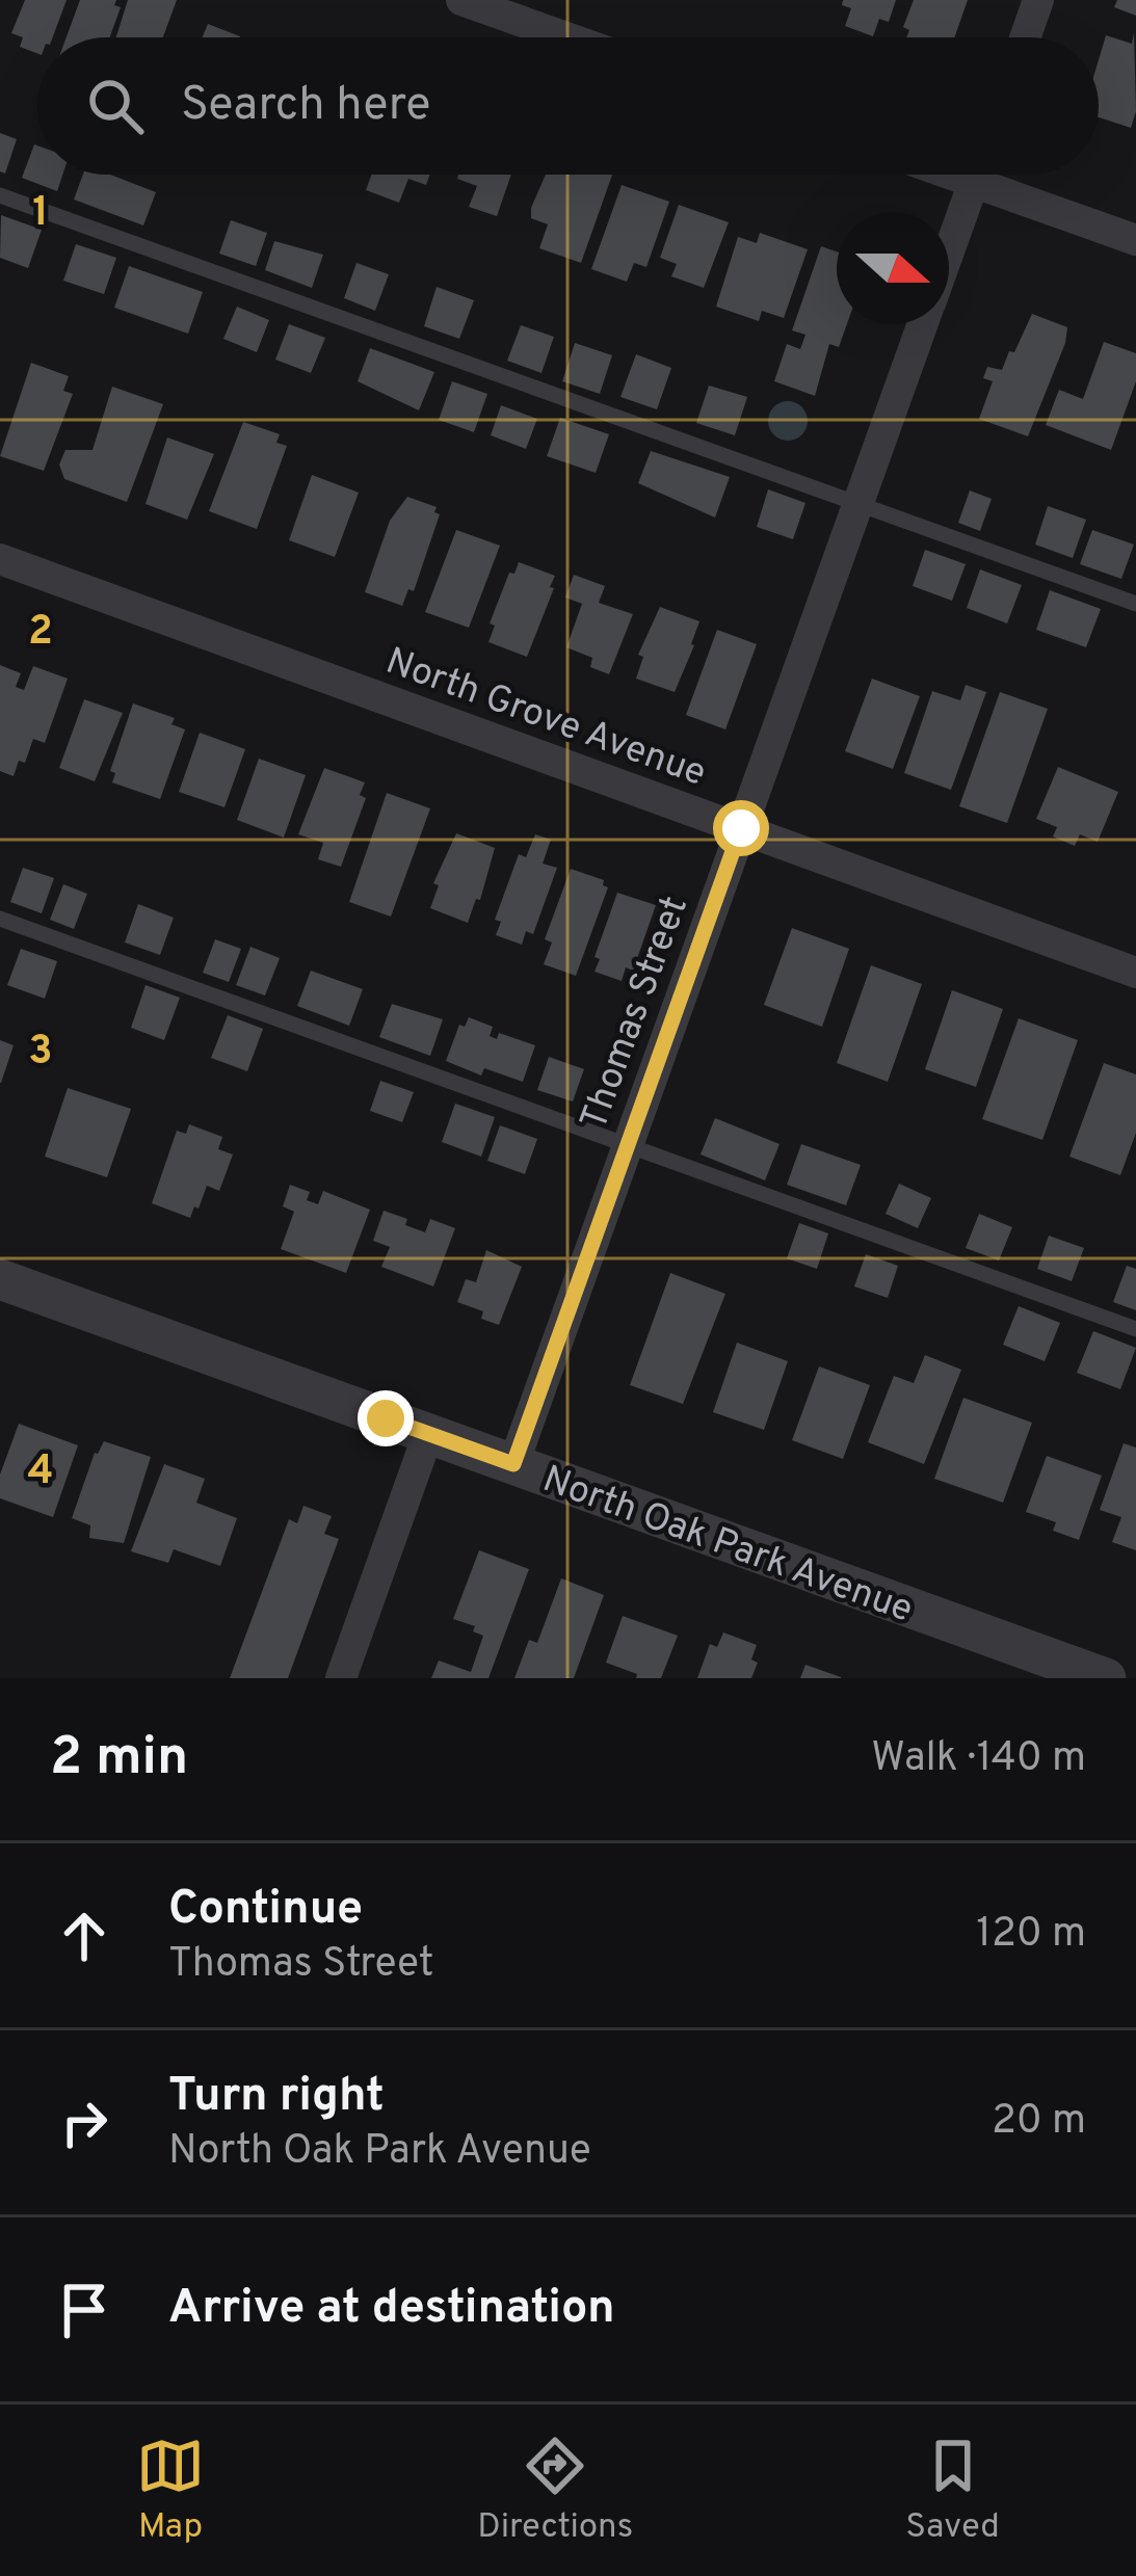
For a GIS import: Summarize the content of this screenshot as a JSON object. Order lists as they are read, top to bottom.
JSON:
{
  "streets": {
    "street": ["North Grove Avenue", "Thomas Street", "North Oak Park Avenue"]
  },
  "crossings": [
    ["North Grove Avenue", "Thomas Street"],
    ["Thomas Street", "North Oak Park Avenue"]
  ],
  "north": "right",
  "page": {
    "search": "Search here",
    "heading": ["2 min", "Walk · 140 m"],
    "list": [
      ["Continue", "Thomas Street", "120 m"],
      ["Turn right", "North Oak Park Avenue", "20 m"],
      "Arrive at destination"
    ],
    "nav": ["Map", "Directions", "Saved"]
  },
  "grid": {
    "rows": [
      "1",
      "2",
      "3",
      "4"
    ]
  }
}
